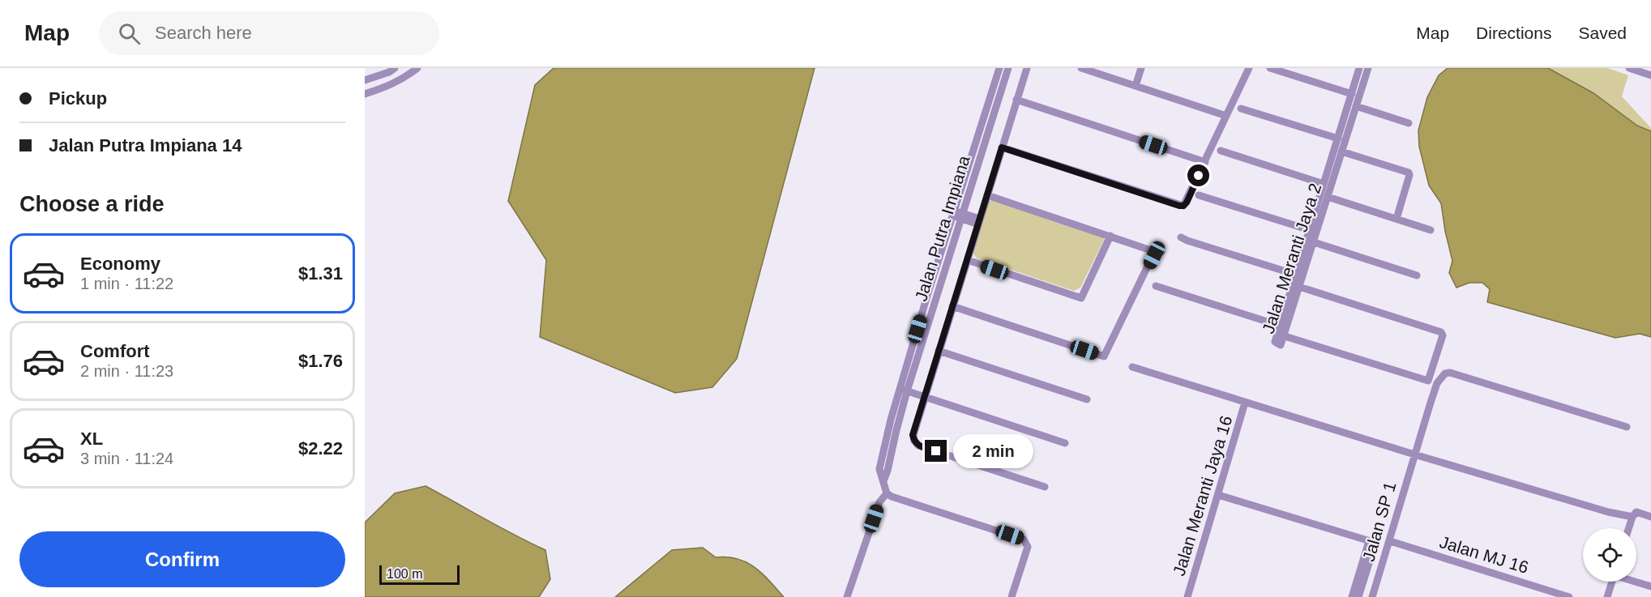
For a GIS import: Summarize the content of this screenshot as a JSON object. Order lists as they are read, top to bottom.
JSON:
{
  "streets": {
    "street": [
      "Jalan Putra Impiana",
      "Jalan Meranti Jaya 2",
      "Jalan Meranti Jaya 16",
      "Jalan SP 1",
      "Jalan MJ 16"
    ]
  },
  "crossings": [
    ["Jalan Meranti Jaya 16", "Jalan SP 1"],
    ["Jalan SP 1", "Jalan MJ 16"]
  ],
  "scale_bar": "100 m",
  "page": {
    "header": "Map",
    "search": "Search here",
    "nav": ["Map", "Directions", "Saved"],
    "banner": ["Pickup", "Jalan Putra Impiana 14"],
    "heading": "Choose a ride",
    "list": [
      {
        "name": "Economy",
        "note": "1 min · 11:22",
        "value": "$1.31"
      },
      {
        "name": "Comfort",
        "note": "2 min · 11:23",
        "value": "$1.76"
      },
      {
        "name": "XL",
        "note": "3 min · 11:24",
        "value": "$2.22"
      }
    ],
    "bubble": "2 min",
    "buttons": "Confirm",
    "scale": "100 m"
  }
}
